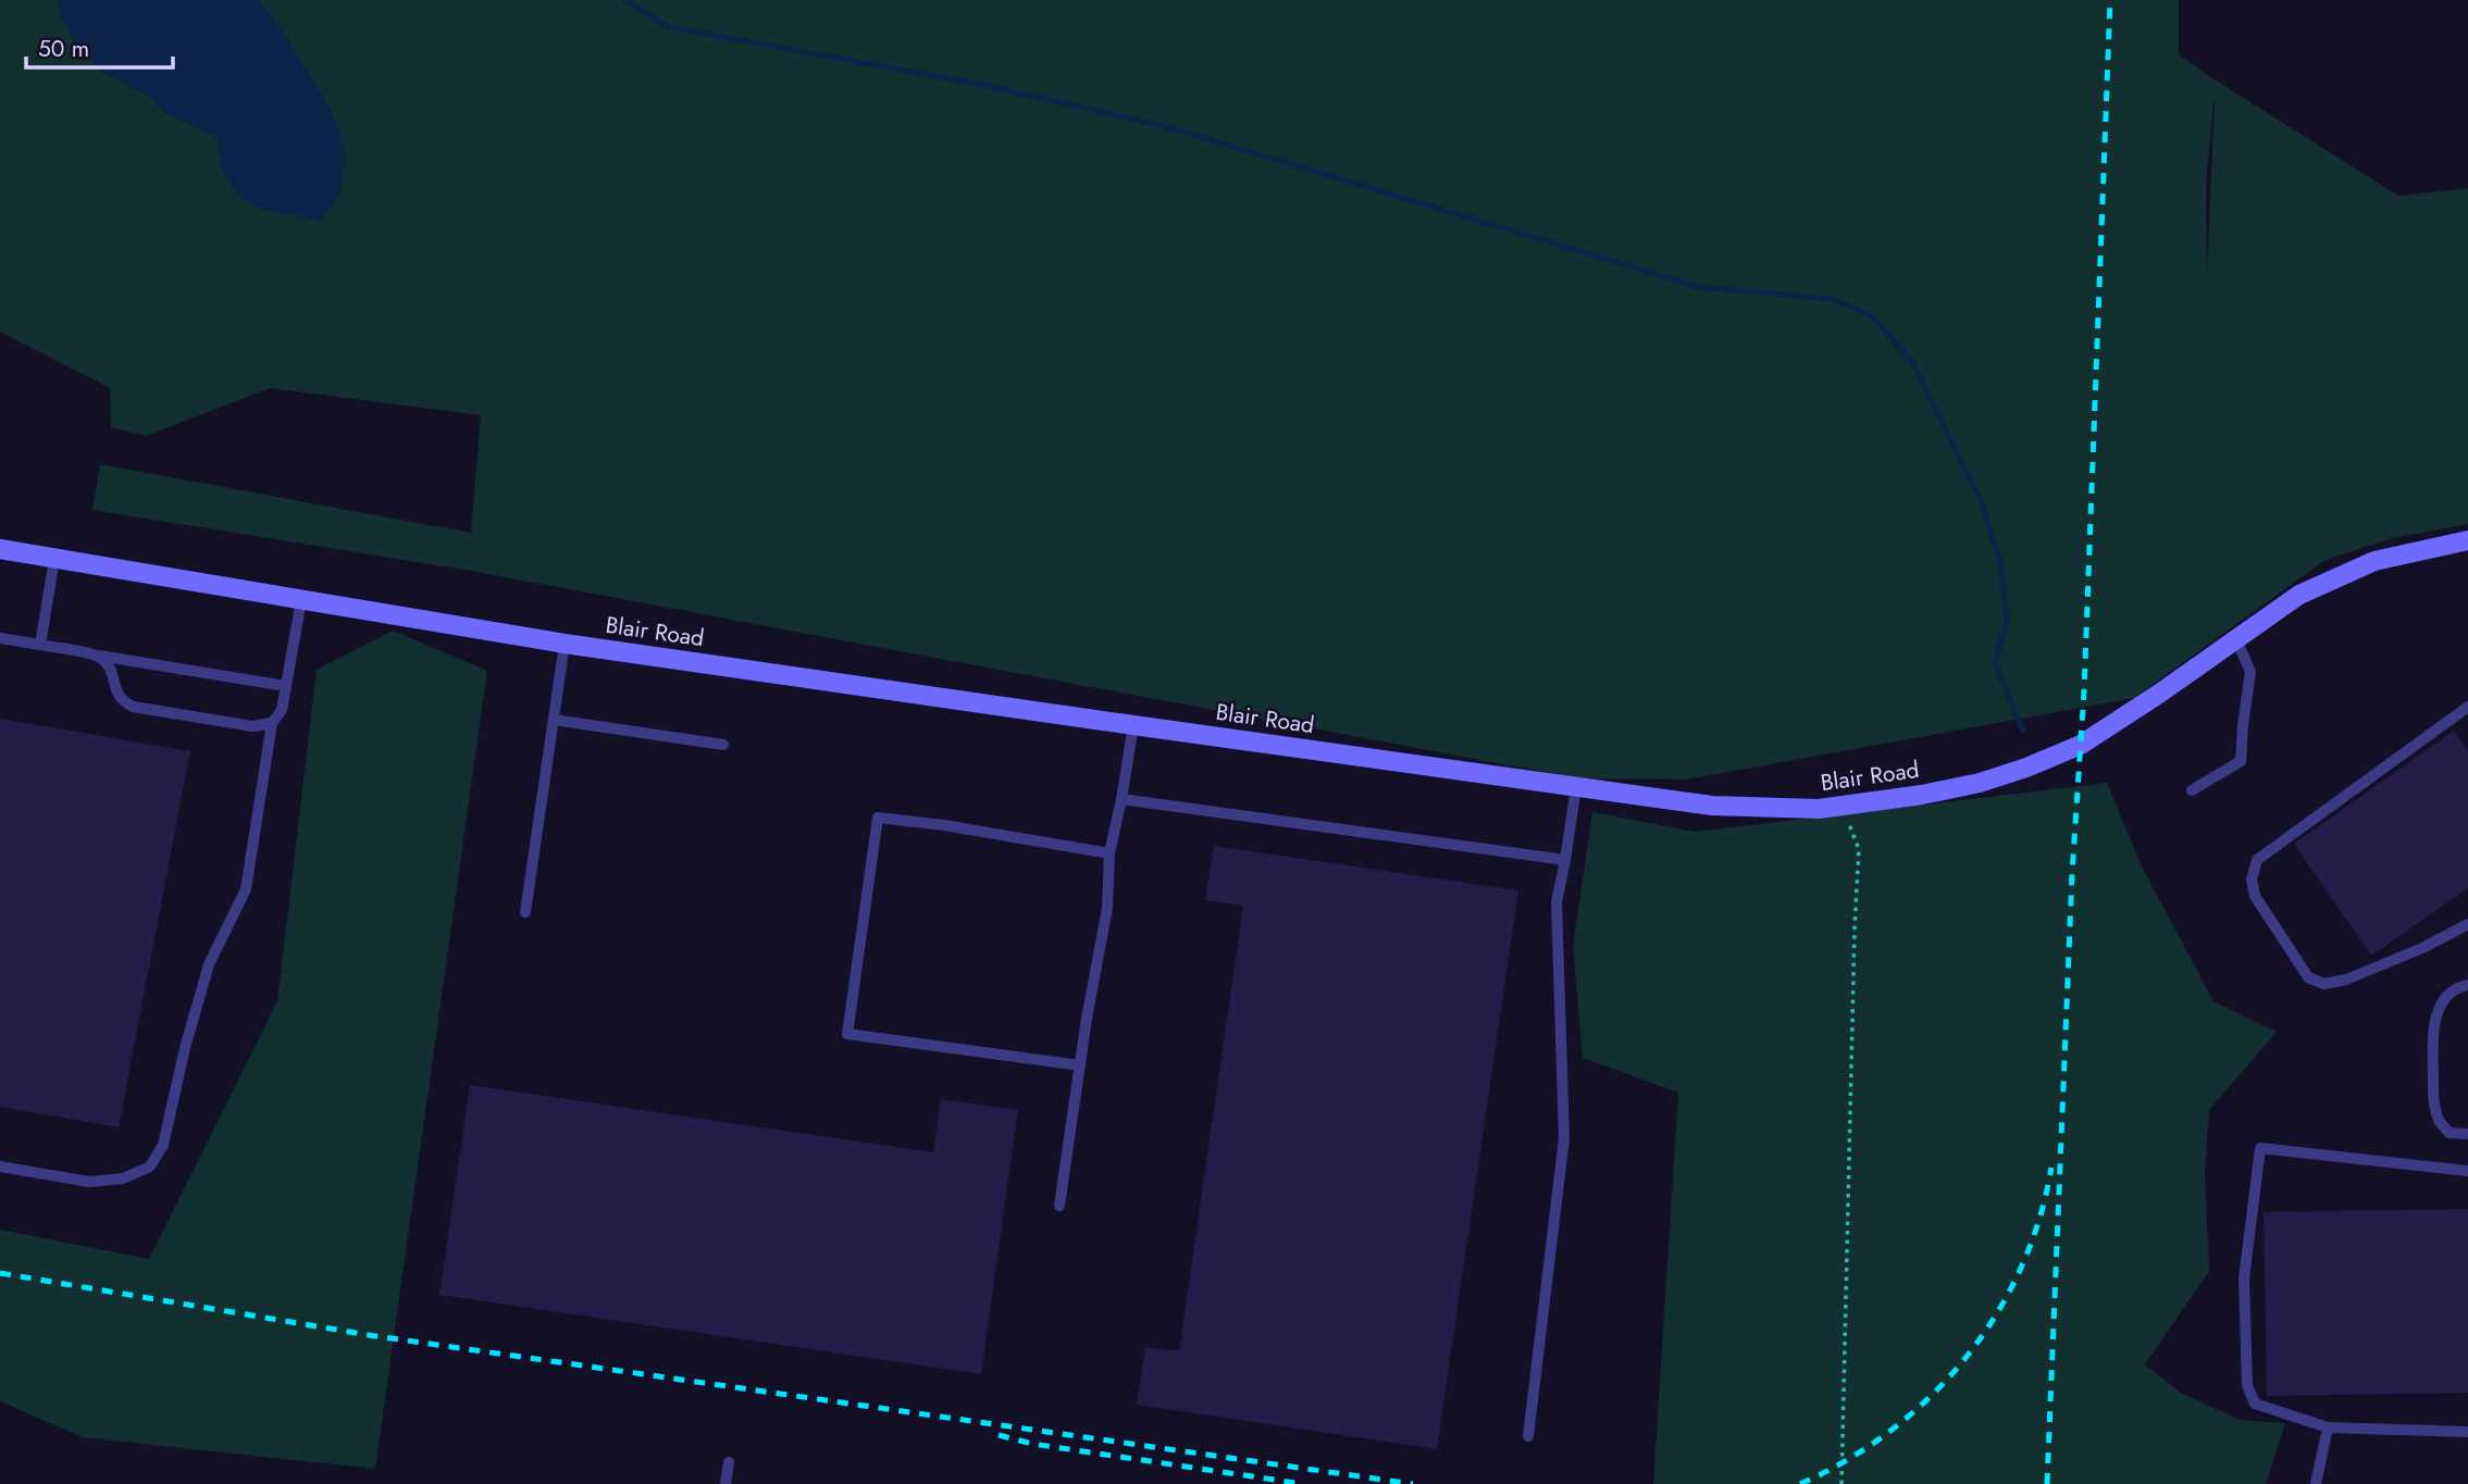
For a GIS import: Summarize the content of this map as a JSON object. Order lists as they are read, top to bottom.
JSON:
{
  "streets": {
    "street": ["Blair Road"]
  },
  "scale_bar": "50 m"
}
